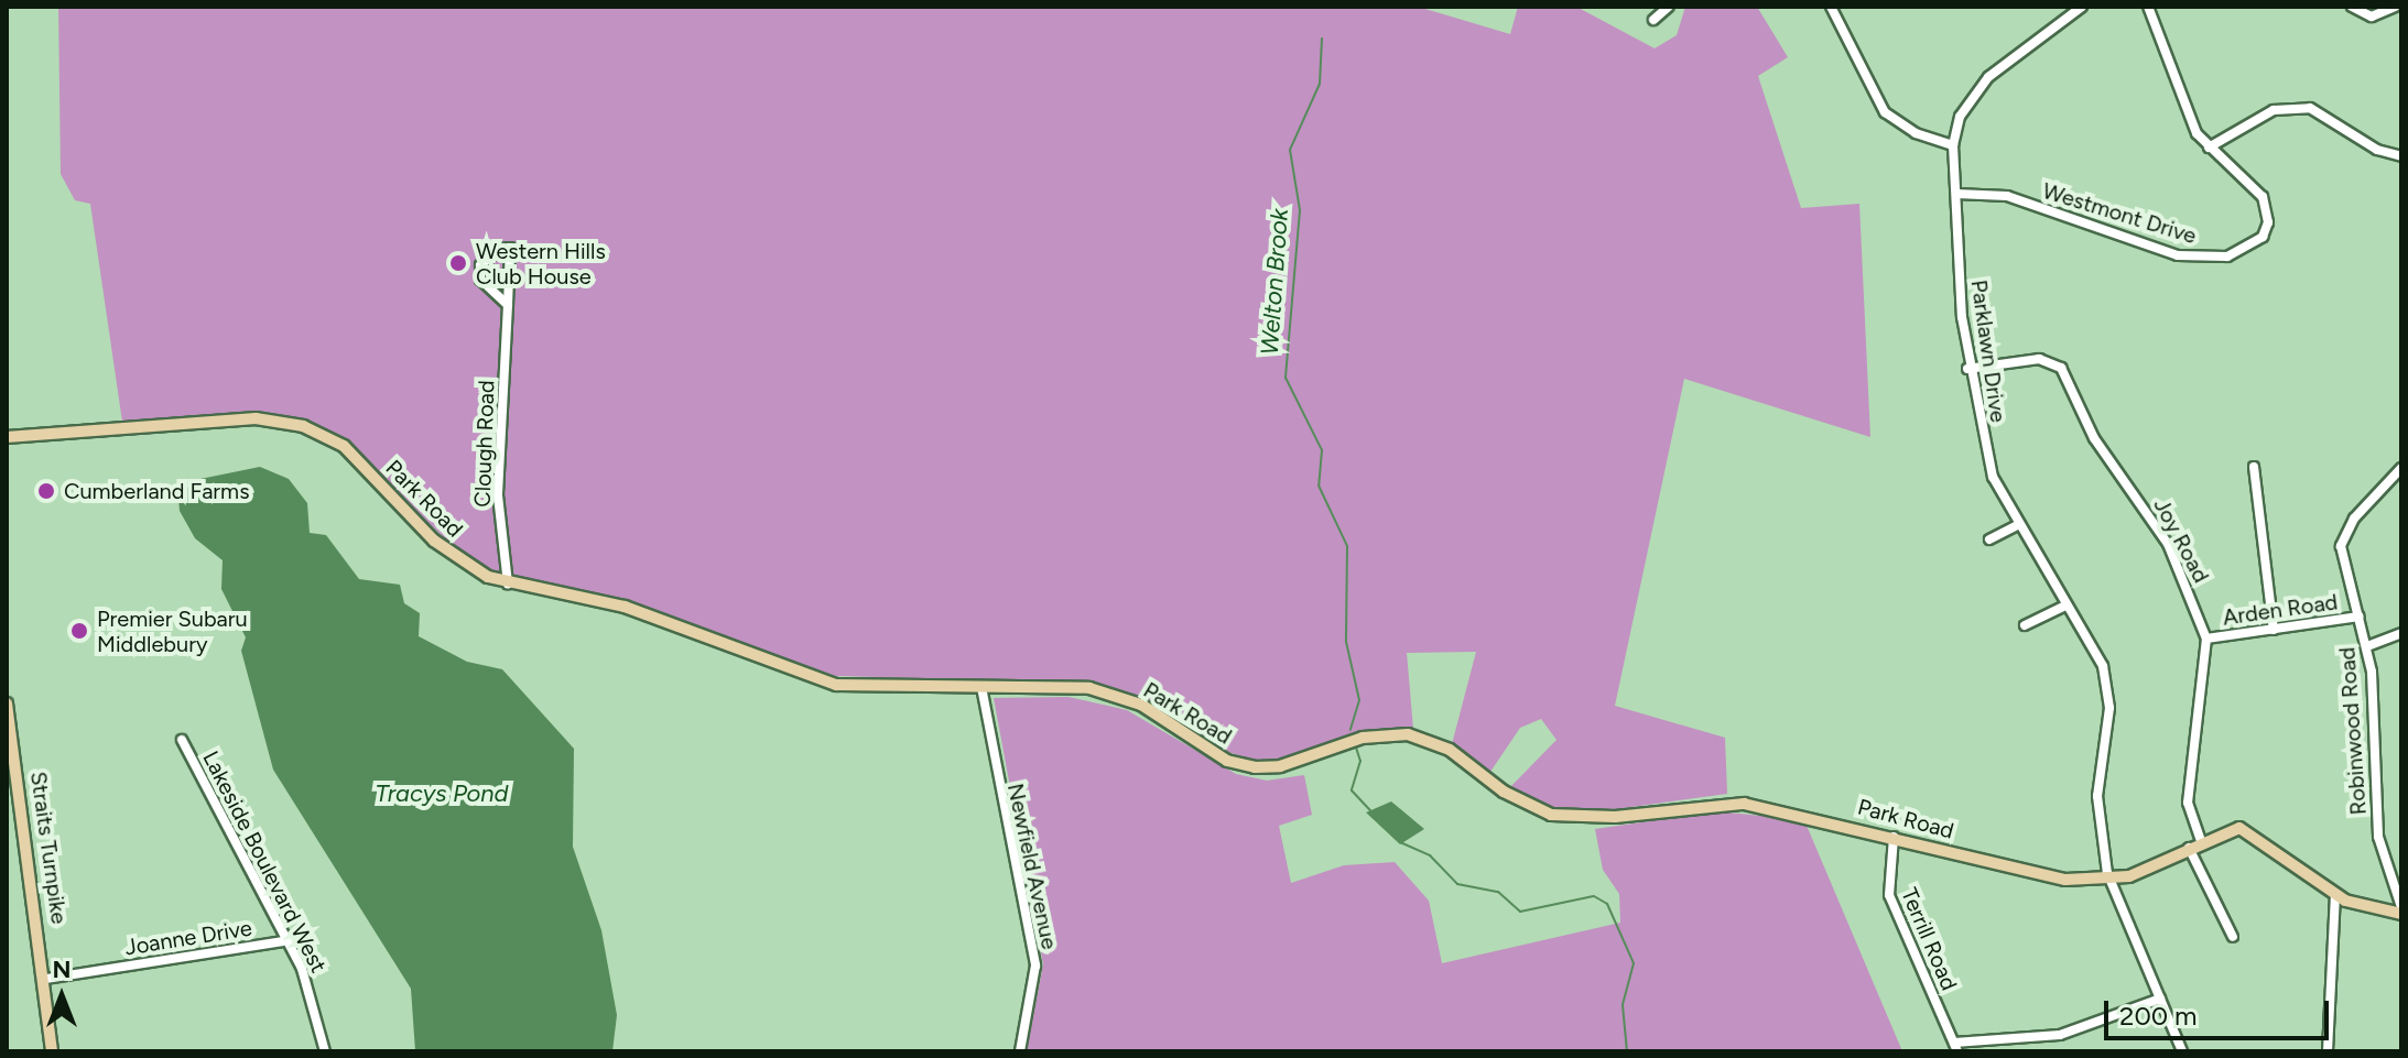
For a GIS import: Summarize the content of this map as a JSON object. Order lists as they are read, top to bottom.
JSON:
{
  "streets": {
    "main road": ["Park Road", "Straits Turnpike"],
    "street": [
      "Westmont Drive",
      "Parklawn Drive",
      "Clough Road",
      "Joy Road",
      "Arden Road",
      "Robinwood Road",
      "Lakeside Boulevard West",
      "Newfield Avenue",
      "Joanne Drive",
      "Terrill Road"
    ]
  },
  "crossings": [
    ["Westmont Drive", "Parklawn Drive"],
    ["Parklawn Drive", "Park Road"],
    ["Parklawn Drive", "Joy Road"],
    ["Clough Road", "Park Road"],
    ["Park Road", "Joy Road"],
    ["Park Road", "Robinwood Road"],
    ["Park Road", "Newfield Avenue"],
    ["Park Road", "Terrill Road"],
    ["Joy Road", "Arden Road"],
    ["Arden Road", "Robinwood Road"],
    ["Straits Turnpike", "Joanne Drive"],
    ["Lakeside Boulevard West", "Joanne Drive"]
  ],
  "water": ["Welton Brook", "Tracys Pond"],
  "places": ["Western Hills Club House", "Cumberland Farms", "Premier Subaru Middlebury"],
  "scale_bar": "200 m",
  "north": "top"
}
